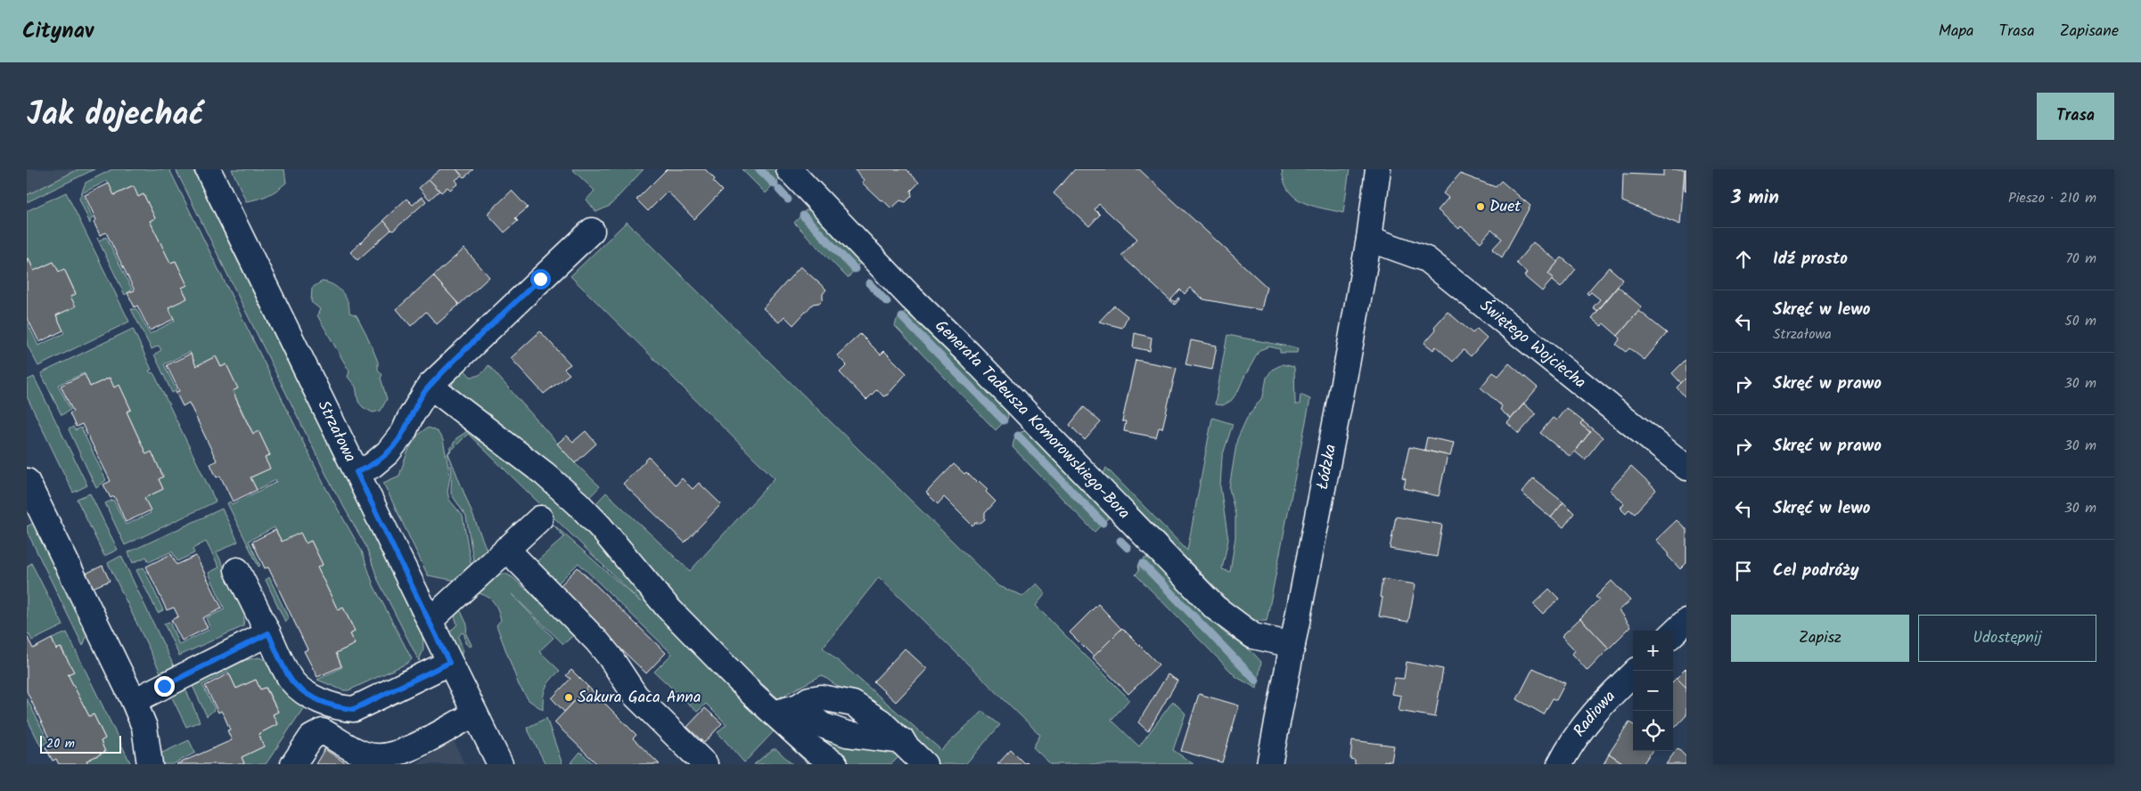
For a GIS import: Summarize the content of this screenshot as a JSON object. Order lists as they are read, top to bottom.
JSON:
{
  "streets": {
    "street": [
      "Świętego Wojciecha",
      "Generała Tadeusza Komorowskiego-Bora",
      "Strzałowa",
      "Łódzka",
      "Radiowa"
    ]
  },
  "crossings": [
    ["Świętego Wojciecha", "Łódzka"],
    ["Generała Tadeusza Komorowskiego-Bora", "Łódzka"]
  ],
  "places": ["Duet", "Sakura Gaca Anna"],
  "scale_bar": "20 m",
  "page": {
    "header": "Citynav",
    "nav": ["Mapa", "Trasa", "Zapisane"],
    "title": "Jak dojechać",
    "buttons": [
      "Trasa",
      ["Zapisz", "Udostępnij"]
    ],
    "heading": ["3 min", "Pieszo · 210 m"],
    "list": [
      ["Idź prosto", "70 m"],
      ["Skręć w lewo", "Strzałowa", "50 m"],
      ["Skręć w prawo", "30 m"],
      ["Skręć w prawo", "30 m"],
      ["Skręć w lewo", "30 m"],
      "Cel podróży"
    ],
    "map_buttons": ["+", "−"],
    "scale": "20 m"
  }
}
